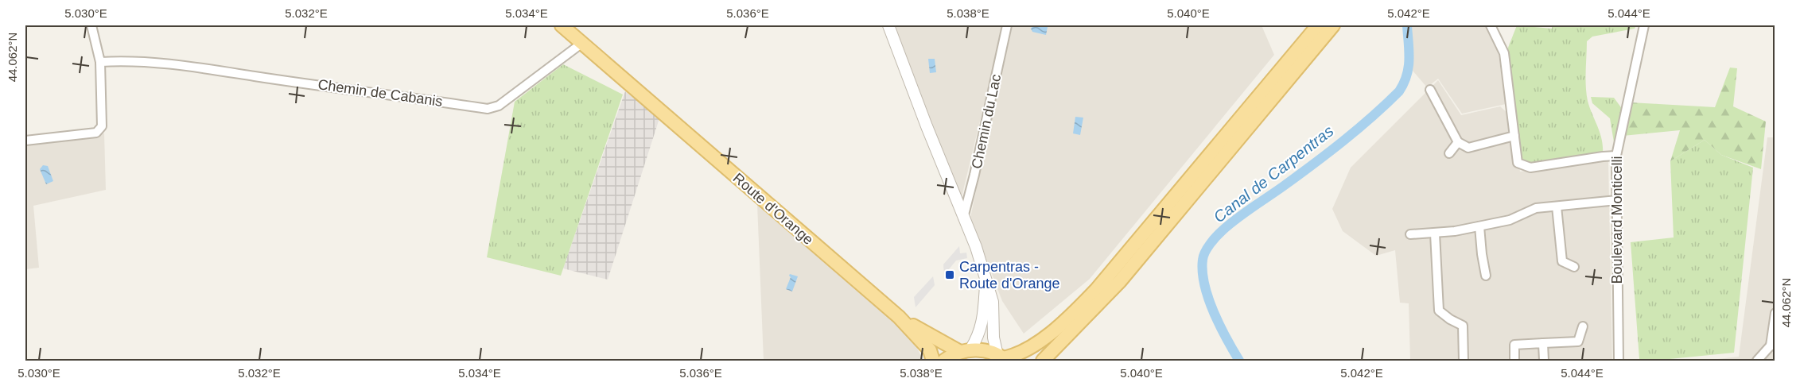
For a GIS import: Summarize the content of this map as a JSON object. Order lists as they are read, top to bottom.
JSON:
{
  "streets": {
    "main road": ["Route d'Orange"],
    "street": ["Chemin de Cabanis", "Chemin du Lac", "Boulevard Monticelli"]
  },
  "crossings": [
    ["Chemin de Cabanis", "Route d'Orange"]
  ],
  "water": ["Canal de Carpentras"],
  "places": {
    "transit": ["Carpentras - Route d'Orange"]
  },
  "coordinates": [
    "5.030°E",
    "5.032°E",
    "5.034°E",
    "5.036°E",
    "5.038°E",
    "5.040°E",
    "5.042°E",
    "5.044°E",
    "44.062°N"
  ]
}
